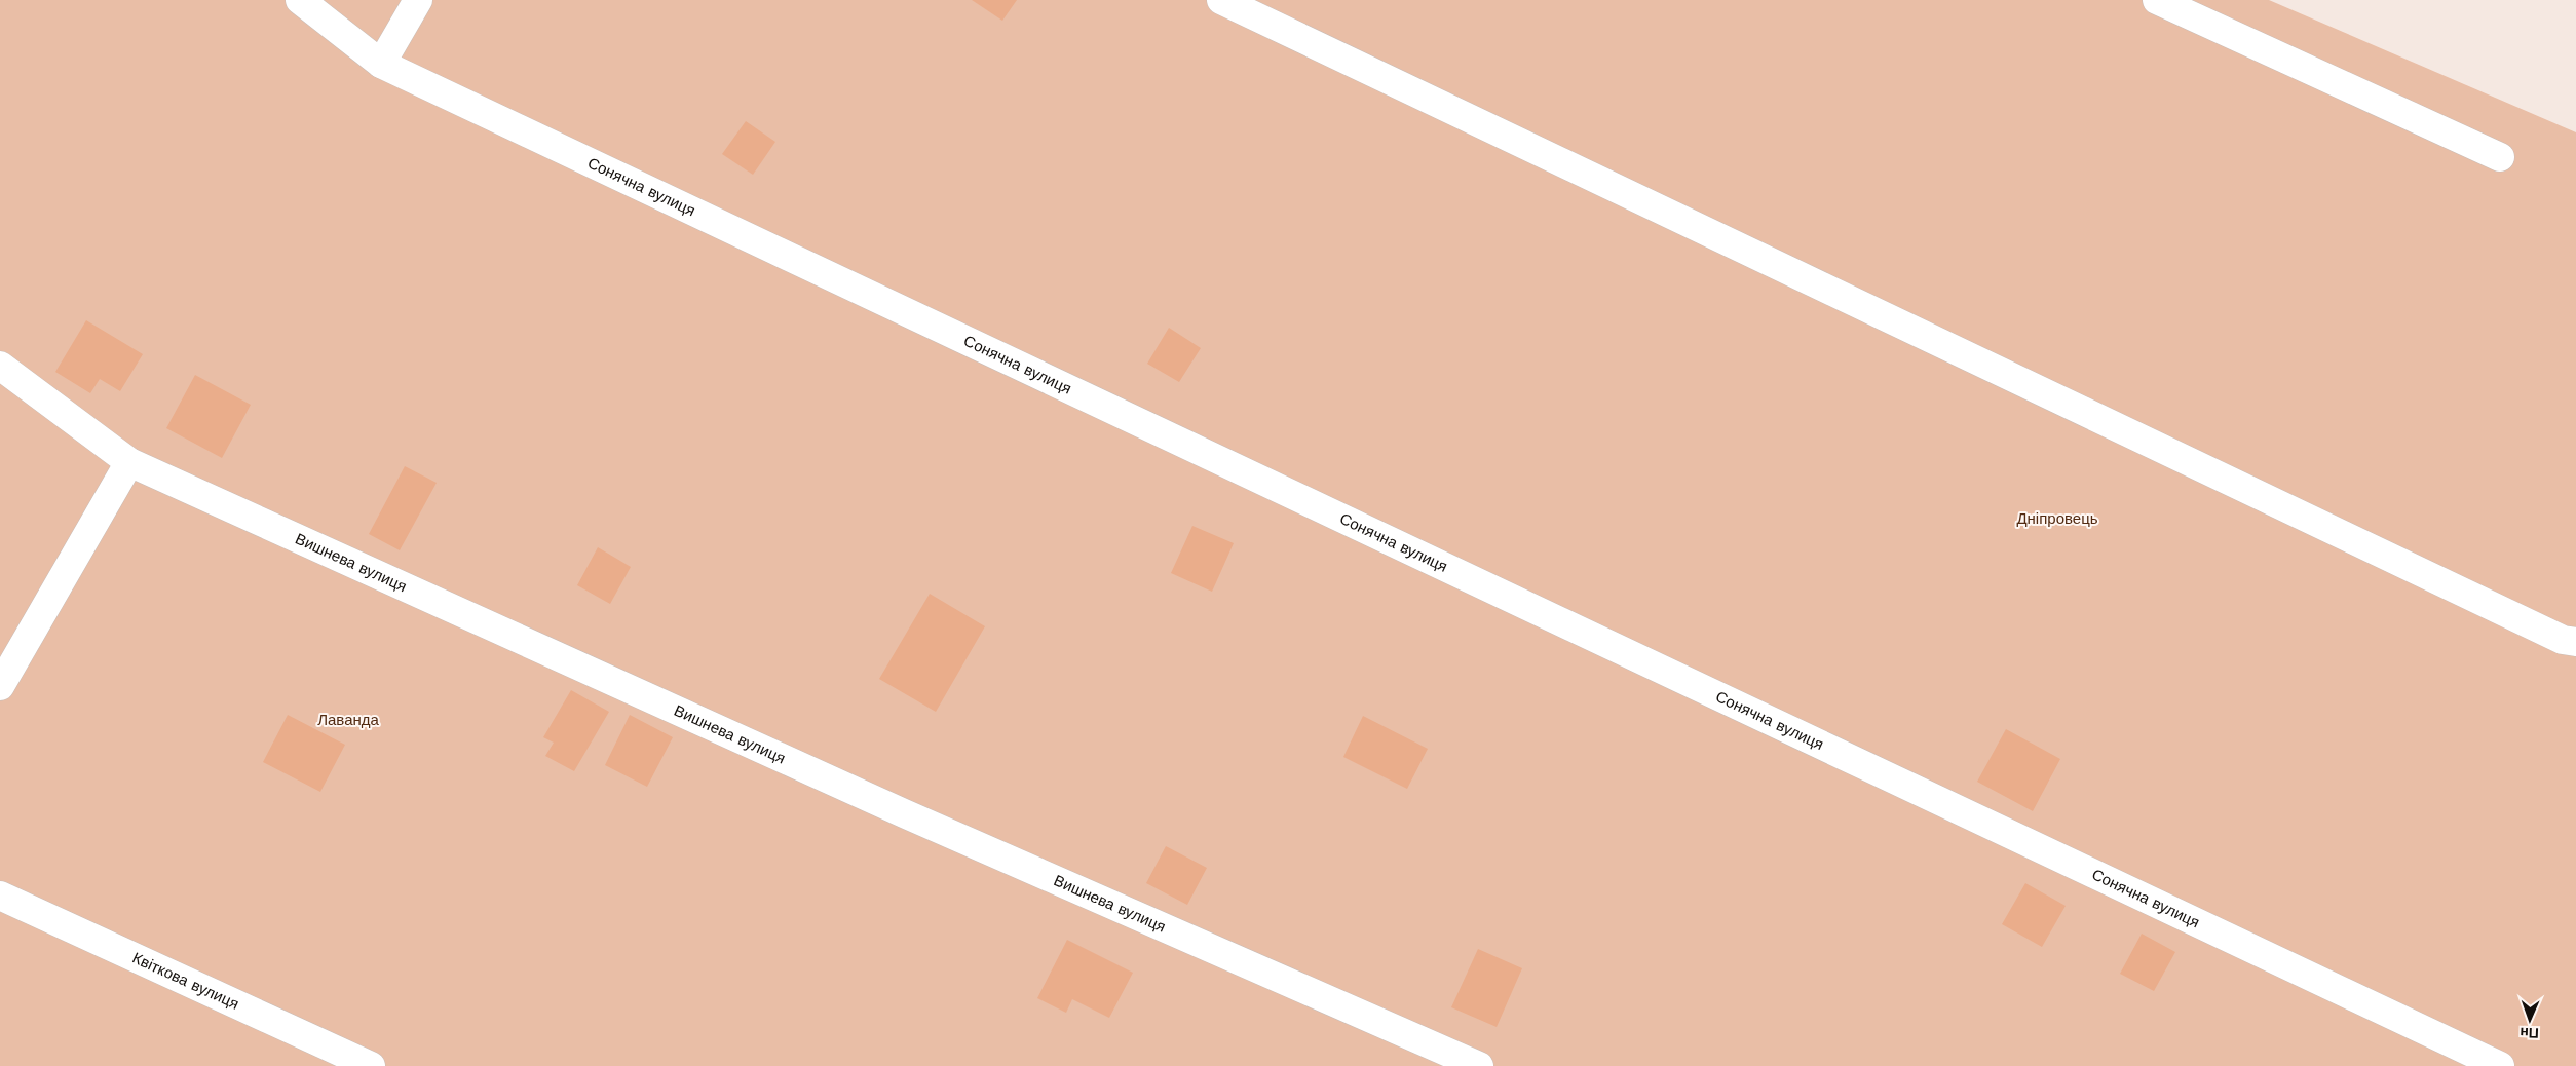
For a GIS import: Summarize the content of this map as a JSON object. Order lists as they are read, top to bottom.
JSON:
{
  "streets": {
    "street": ["Сонячна вулиця", "Вишнева вулиця", "Квіткова вулиця"]
  },
  "parks": ["Дніпровець", "Лаванда"],
  "north": "bottom"
}
